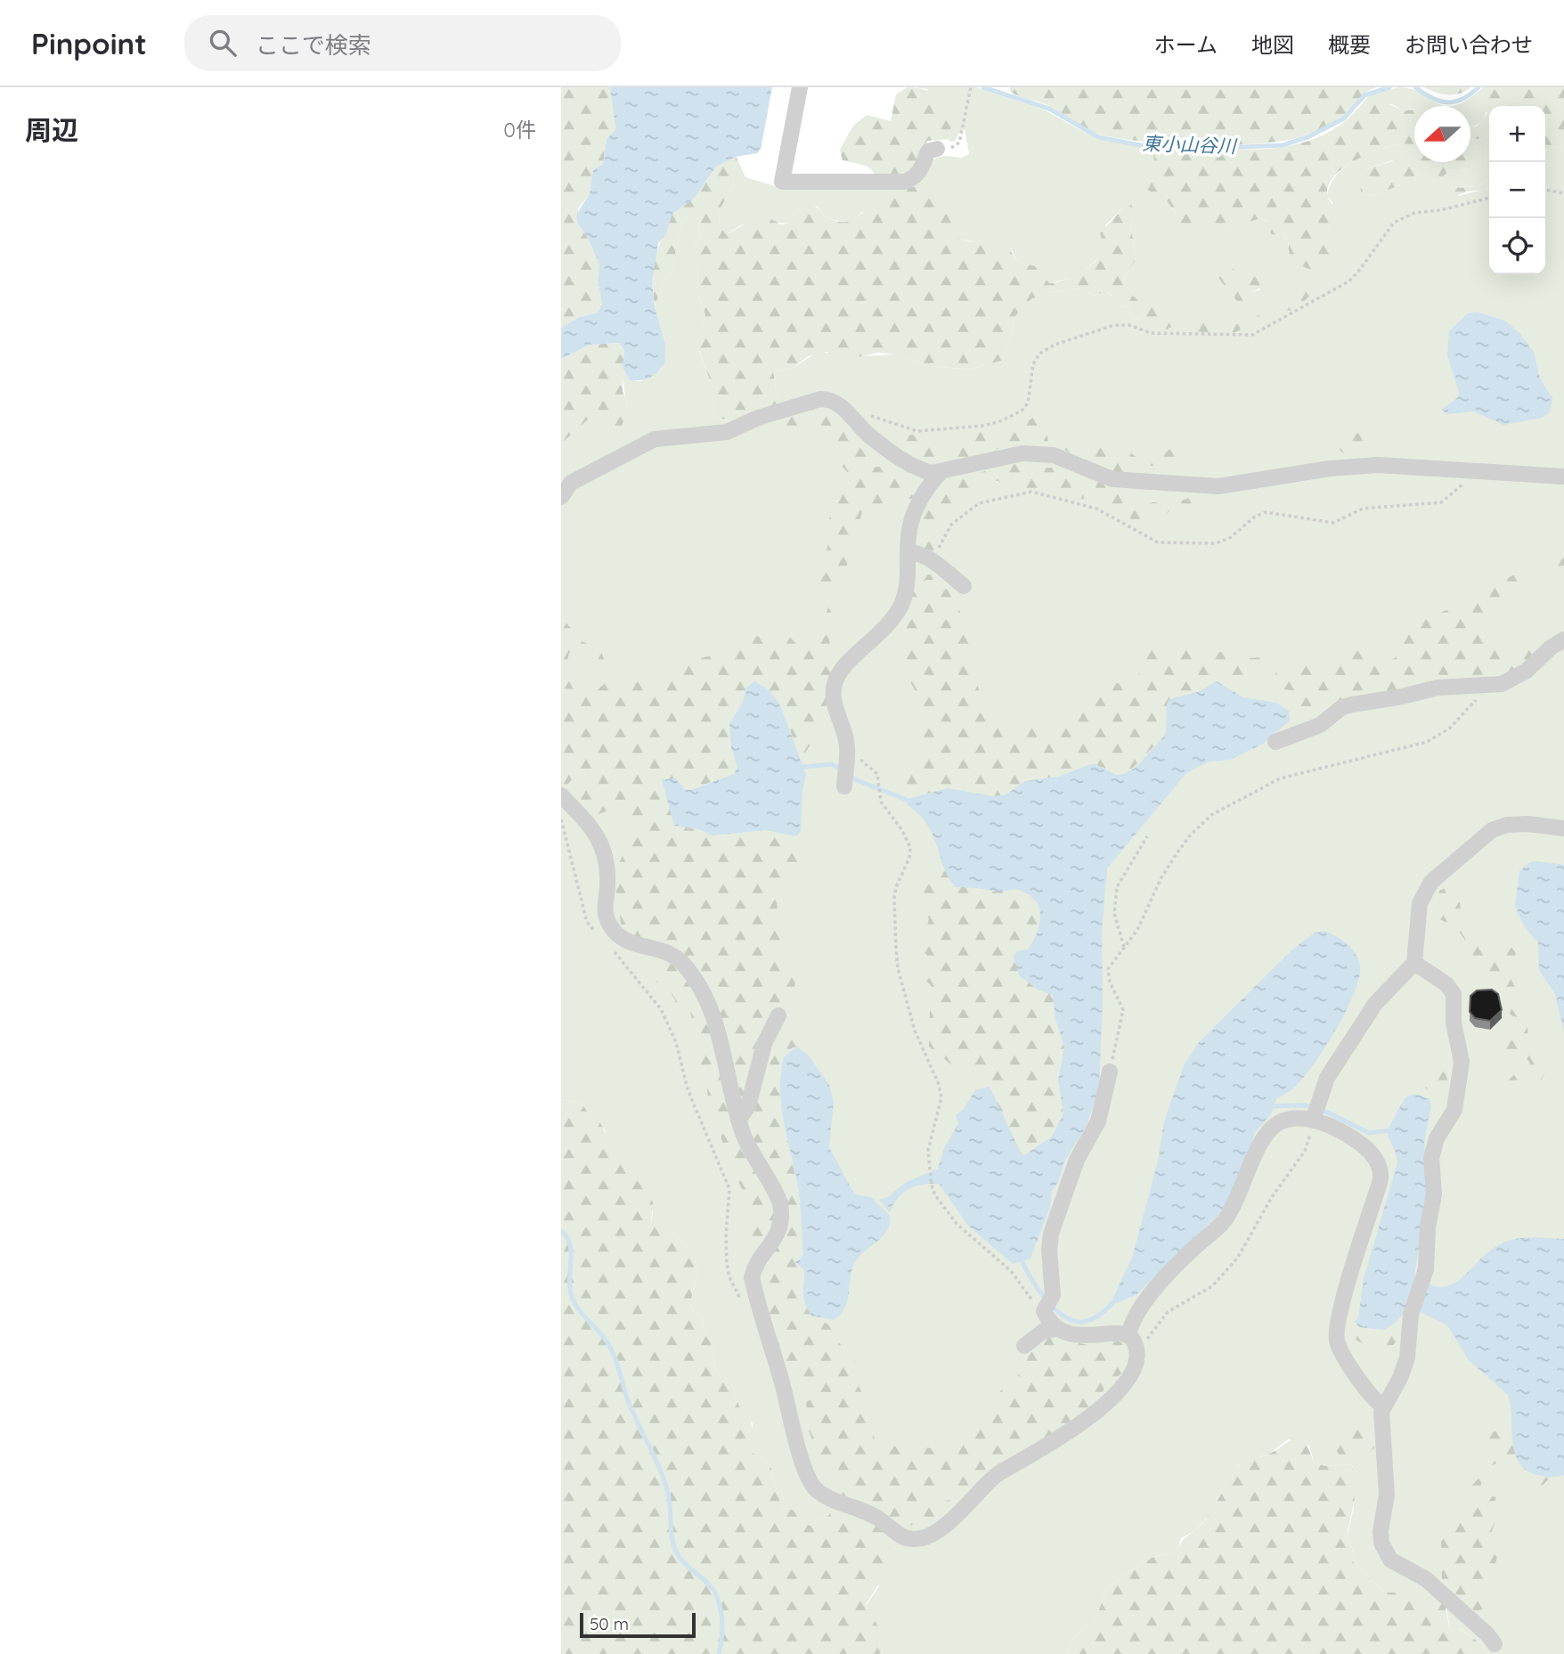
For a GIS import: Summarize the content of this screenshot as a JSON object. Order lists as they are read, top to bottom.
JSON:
{
  "water": ["東小山谷川"],
  "scale_bar": "50 m",
  "north": "left",
  "page": {
    "header": "Pinpoint",
    "search": "ここで検索",
    "nav": [
      "ホーム",
      "地図",
      "概要",
      "お問い合わせ"
    ],
    "heading": ["周辺", "0件"],
    "map_buttons": ["+", "−"],
    "scale": "50 m"
  }
}
